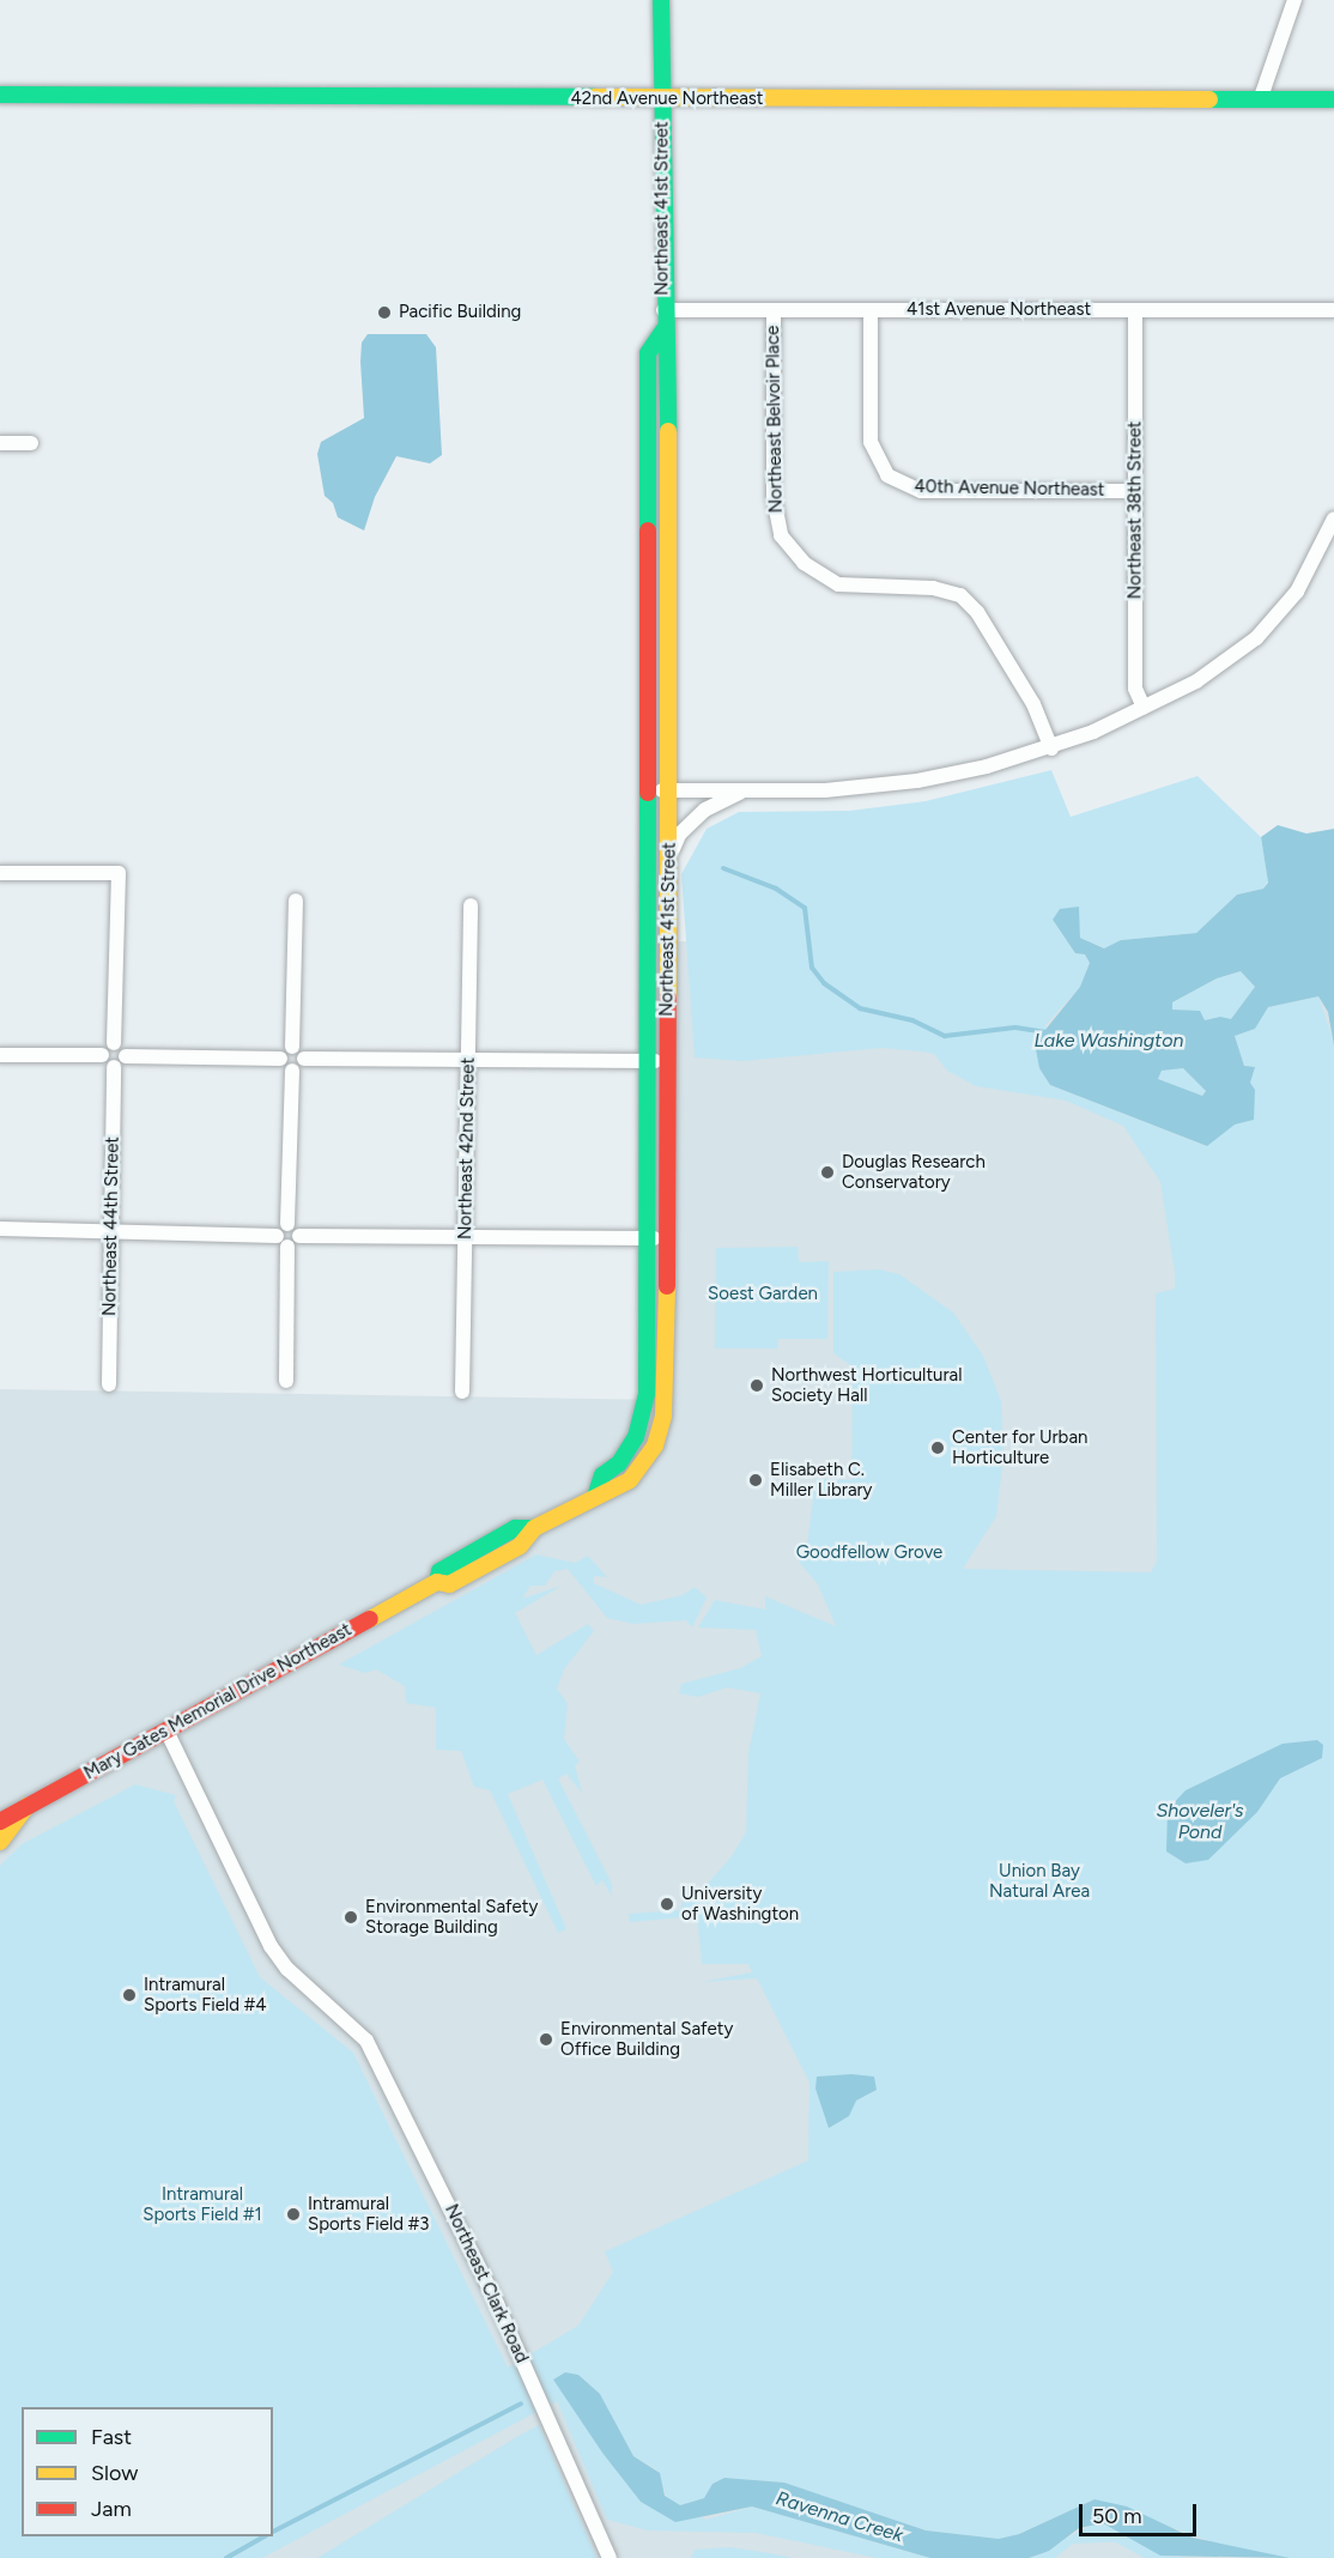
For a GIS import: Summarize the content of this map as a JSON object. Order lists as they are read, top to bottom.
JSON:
{
  "streets": {
    "street": [
      "42nd Avenue Northeast",
      "Northeast 41st Street",
      "41st Avenue Northeast",
      "Northeast Belvoir Place",
      "40th Avenue Northeast",
      "Northeast 38th Street",
      "Northeast 42nd Street",
      "Northeast 44th Street",
      "Mary Gates Memorial Drive Northeast",
      "Northeast Clark Road"
    ]
  },
  "crossings": [
    ["42nd Avenue Northeast", "Northeast 41st Street"],
    ["Northeast 41st Street", "41st Avenue Northeast"],
    ["Northeast 41st Street", "Mary Gates Memorial Drive Northeast"],
    ["41st Avenue Northeast", "Northeast Belvoir Place"],
    ["41st Avenue Northeast", "40th Avenue Northeast"],
    ["41st Avenue Northeast", "Northeast 38th Street"],
    ["40th Avenue Northeast", "Northeast 38th Street"],
    ["Mary Gates Memorial Drive Northeast", "Northeast Clark Road"]
  ],
  "water": ["Lake Washington", "Shoveler's Pond", "Ravenna Creek"],
  "parks": [
    "Soest Garden",
    "Goodfellow Grove",
    "Union Bay Natural Area",
    "Intramural Sports Field #1"
  ],
  "places": [
    "Pacific Building",
    "Douglas Research Conservatory",
    "Northwest Horticultural Society Hall",
    "Center for Urban Horticulture",
    "Elisabeth C. Miller Library",
    "University of Washington",
    "Environmental Safety Storage Building",
    "Intramural Sports Field #4",
    "Environmental Safety Office Building",
    "Intramural Sports Field #3"
  ],
  "legend": ["Fast", "Slow", "Jam"],
  "scale_bar": "50 m"
}
